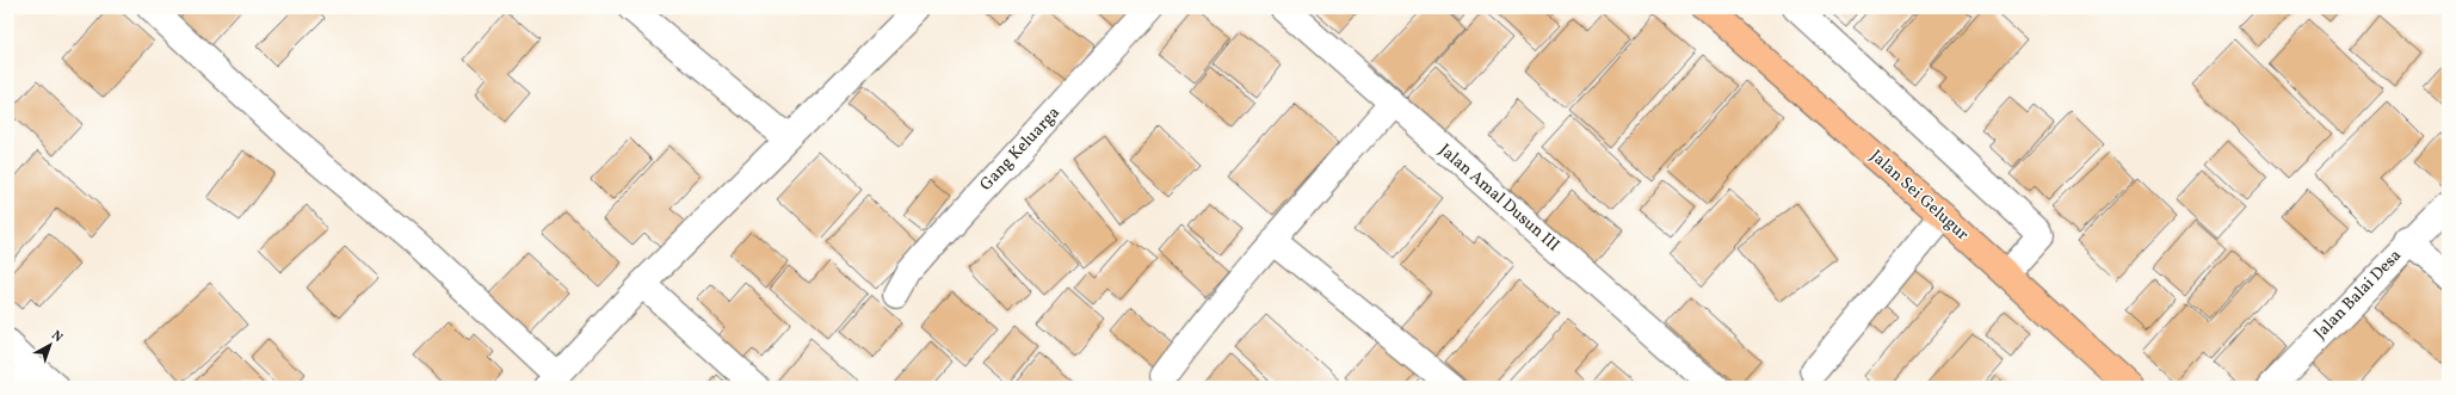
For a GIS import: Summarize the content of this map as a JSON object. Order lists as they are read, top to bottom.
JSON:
{
  "streets": {
    "main road": ["Jalan Sei Gelugur"],
    "street": ["Gang Keluarga", "Jalan Amal Dusun III", "Jalan Balai Desa"]
  },
  "north": "top right"
}
